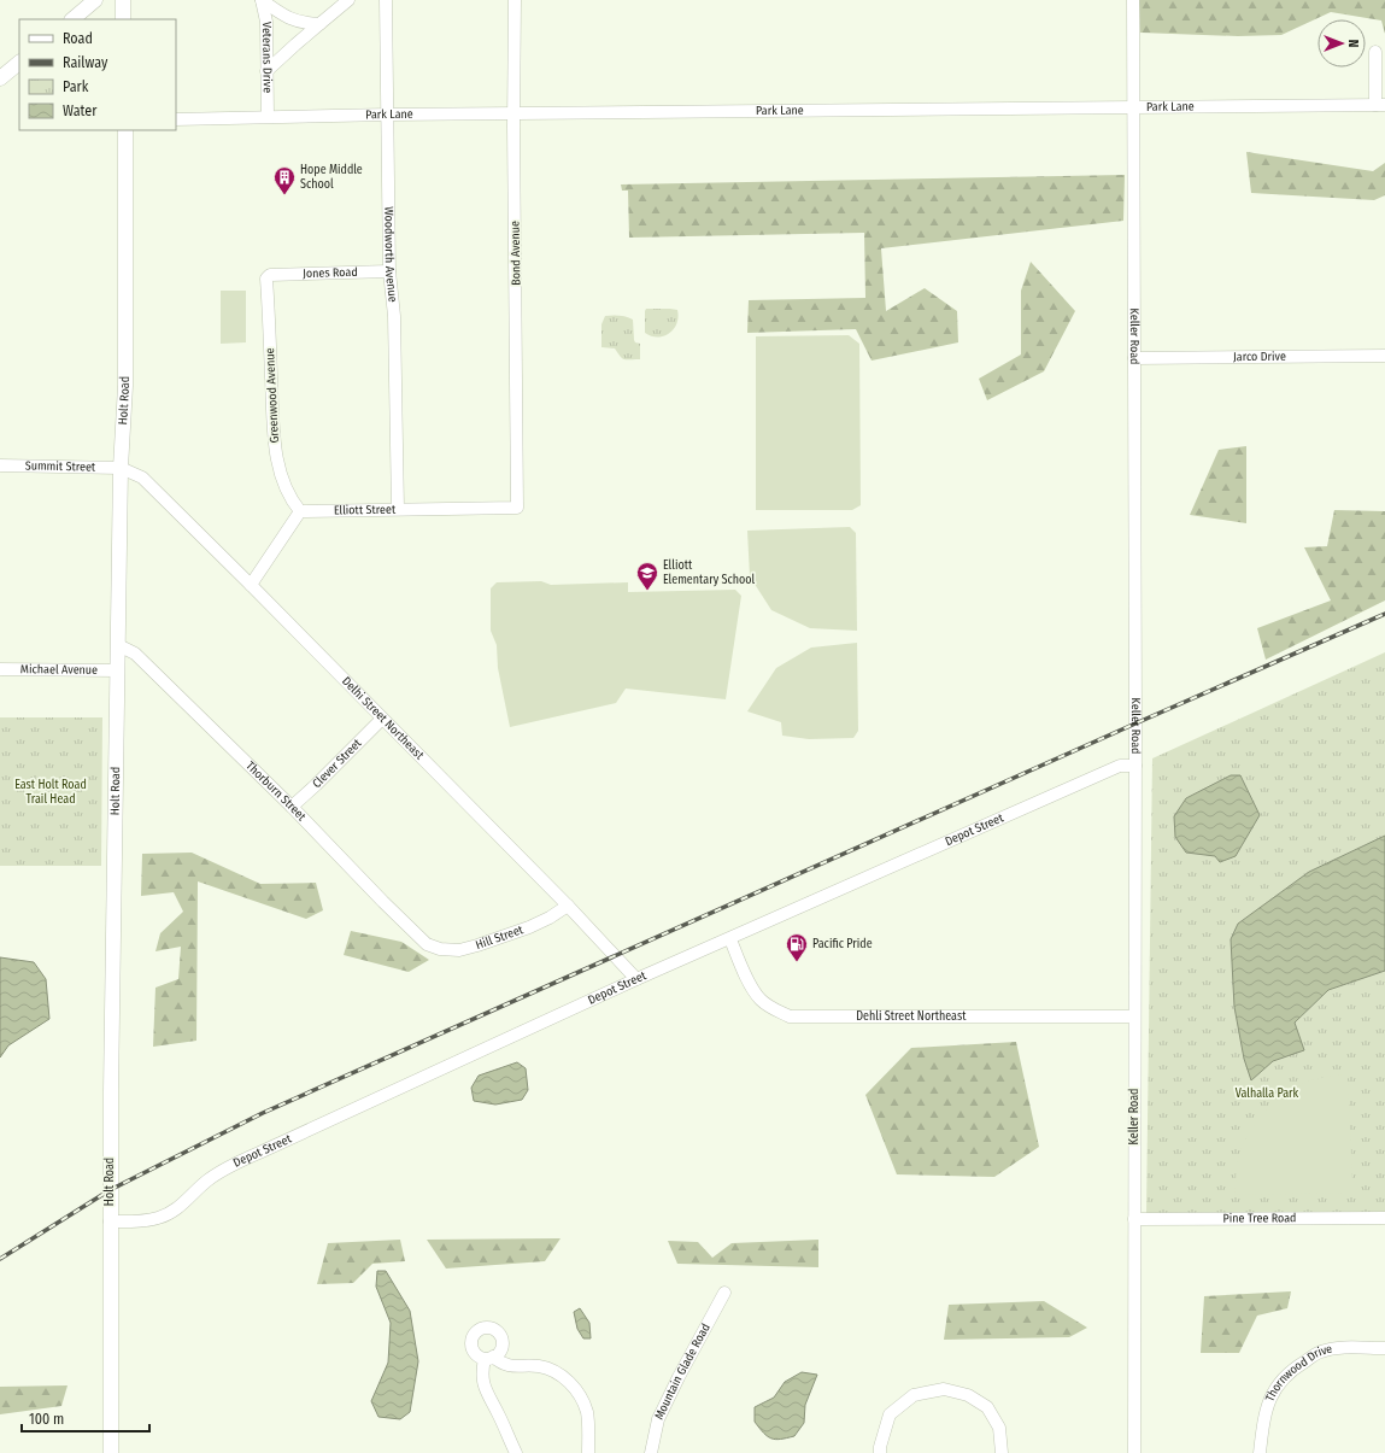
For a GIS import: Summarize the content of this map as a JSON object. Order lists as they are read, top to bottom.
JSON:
{
  "streets": {
    "main road": ["Holt Road"],
    "street": [
      "Veterans Drive",
      "Park Lane",
      "Bond Avenue",
      "Woodworth Avenue",
      "Jones Road",
      "Keller Road",
      "Jarco Drive",
      "Greenwood Avenue",
      "Summit Street",
      "Elliott Street",
      "Michael Avenue",
      "Delhi Street Northeast",
      "Clever Street",
      "Thorburn Street",
      "Depot Street",
      "Hill Street",
      "Dehli Street Northeast",
      "Pine Tree Road",
      "Mountain Glade Road",
      "Thornwood Drive"
    ]
  },
  "crossings": [
    ["Veterans Drive", "Park Lane"],
    ["Park Lane", "Bond Avenue"],
    ["Park Lane", "Woodworth Avenue"],
    ["Park Lane", "Keller Road"],
    ["Bond Avenue", "Elliott Street"],
    ["Woodworth Avenue", "Jones Road"],
    ["Woodworth Avenue", "Elliott Street"],
    ["Jones Road", "Greenwood Avenue"],
    ["Keller Road", "Jarco Drive"],
    ["Keller Road", "Depot Street"],
    ["Keller Road", "Dehli Street Northeast"],
    ["Keller Road", "Pine Tree Road"],
    ["Greenwood Avenue", "Elliott Street"],
    ["Holt Road", "Summit Street"],
    ["Holt Road", "Michael Avenue"],
    ["Holt Road", "Delhi Street Northeast"],
    ["Holt Road", "Thorburn Street"],
    ["Holt Road", "Depot Street"],
    ["Summit Street", "Delhi Street Northeast"],
    ["Delhi Street Northeast", "Clever Street"],
    ["Delhi Street Northeast", "Depot Street"],
    ["Delhi Street Northeast", "Hill Street"],
    ["Clever Street", "Thorburn Street"],
    ["Thorburn Street", "Hill Street"],
    ["Depot Street", "Dehli Street Northeast"]
  ],
  "parks": ["East Holt Road Trail Head", "Valhalla Park"],
  "places": {
    "building": ["Hope Middle School"],
    "school or university": ["Elliott Elementary School"],
    "fuel station": ["Pacific Pride"]
  },
  "legend": [
    "Road",
    "Railway",
    "Park",
    "Water"
  ],
  "scale_bar": "100 m",
  "north": "right"
}
